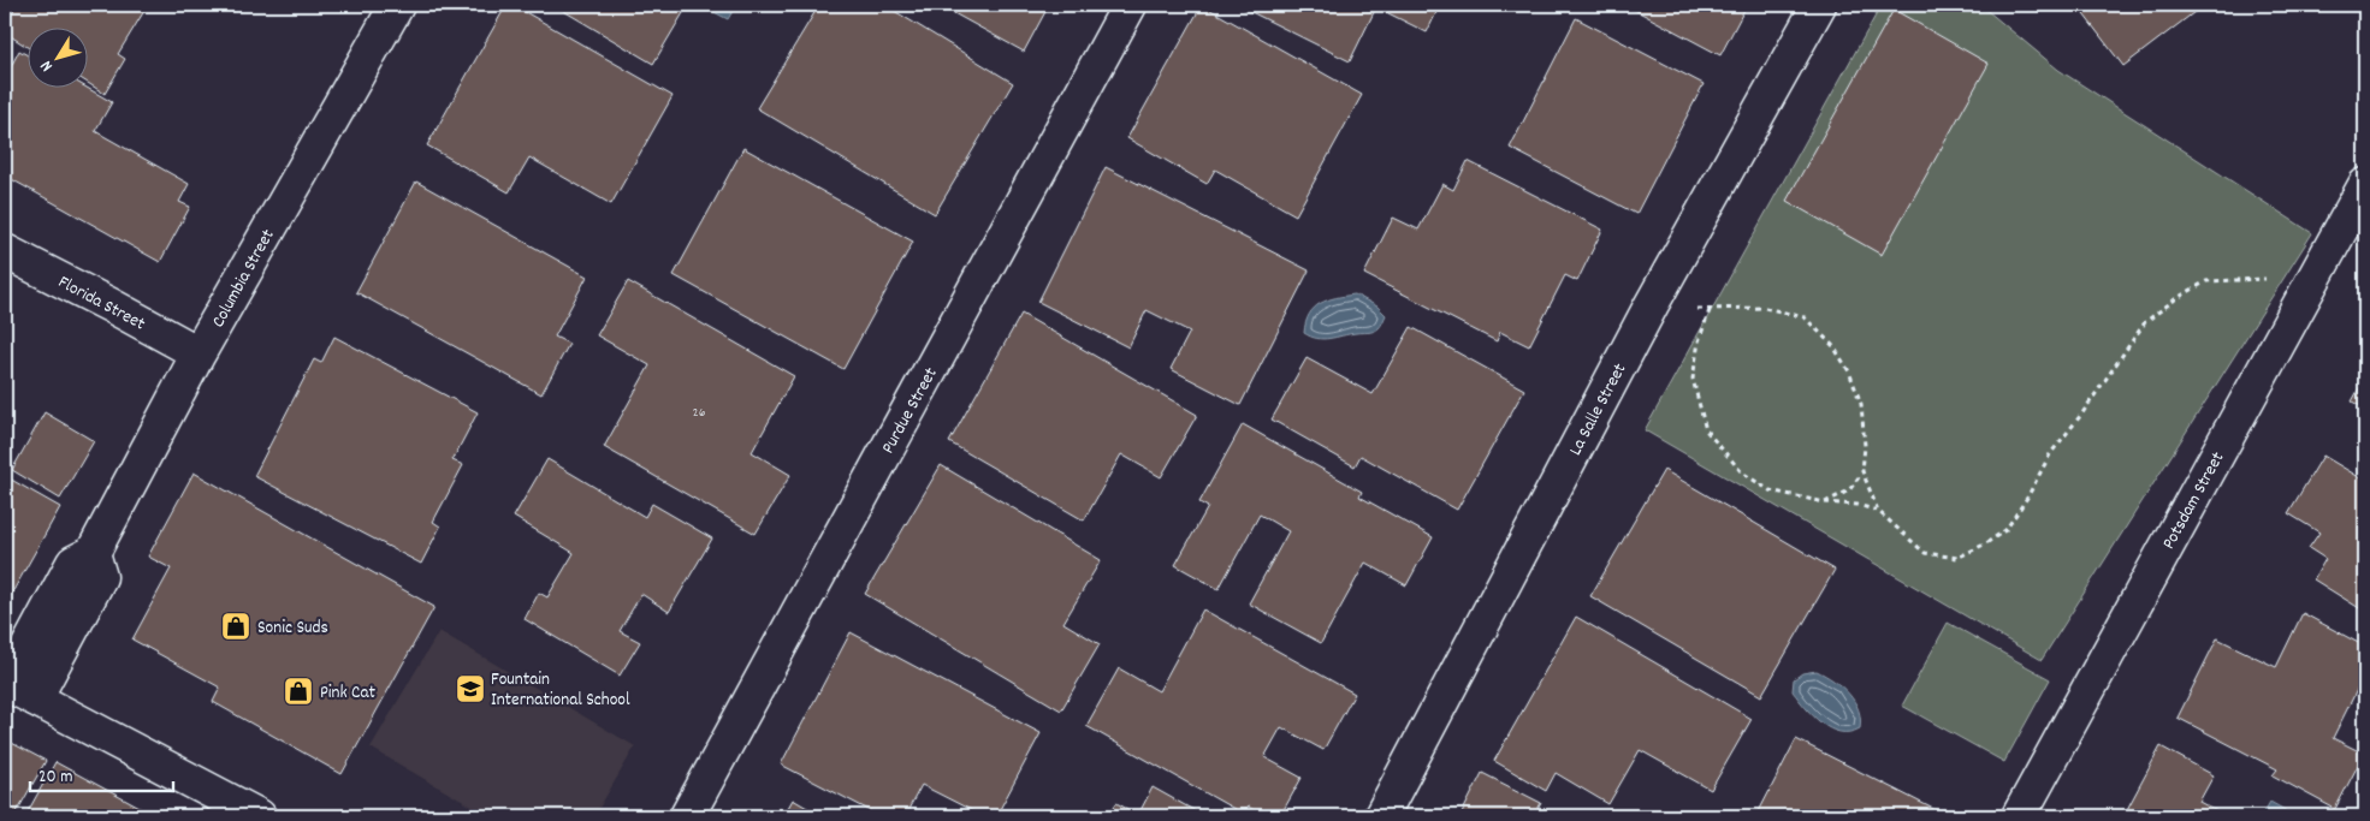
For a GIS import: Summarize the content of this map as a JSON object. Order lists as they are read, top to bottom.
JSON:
{
  "streets": {
    "street": [
      "Columbia Street",
      "Florida Street",
      "La Salle Street",
      "Purdue Street",
      "Potsdam Street"
    ]
  },
  "crossings": [
    ["Columbia Street", "Florida Street"]
  ],
  "places": {
    "shop": ["Sonic Suds", "Pink Cat"],
    "school or university": ["Fountain International School"]
  },
  "house_numbers": ["26"],
  "scale_bar": "20 m",
  "north": "bottom left"
}
